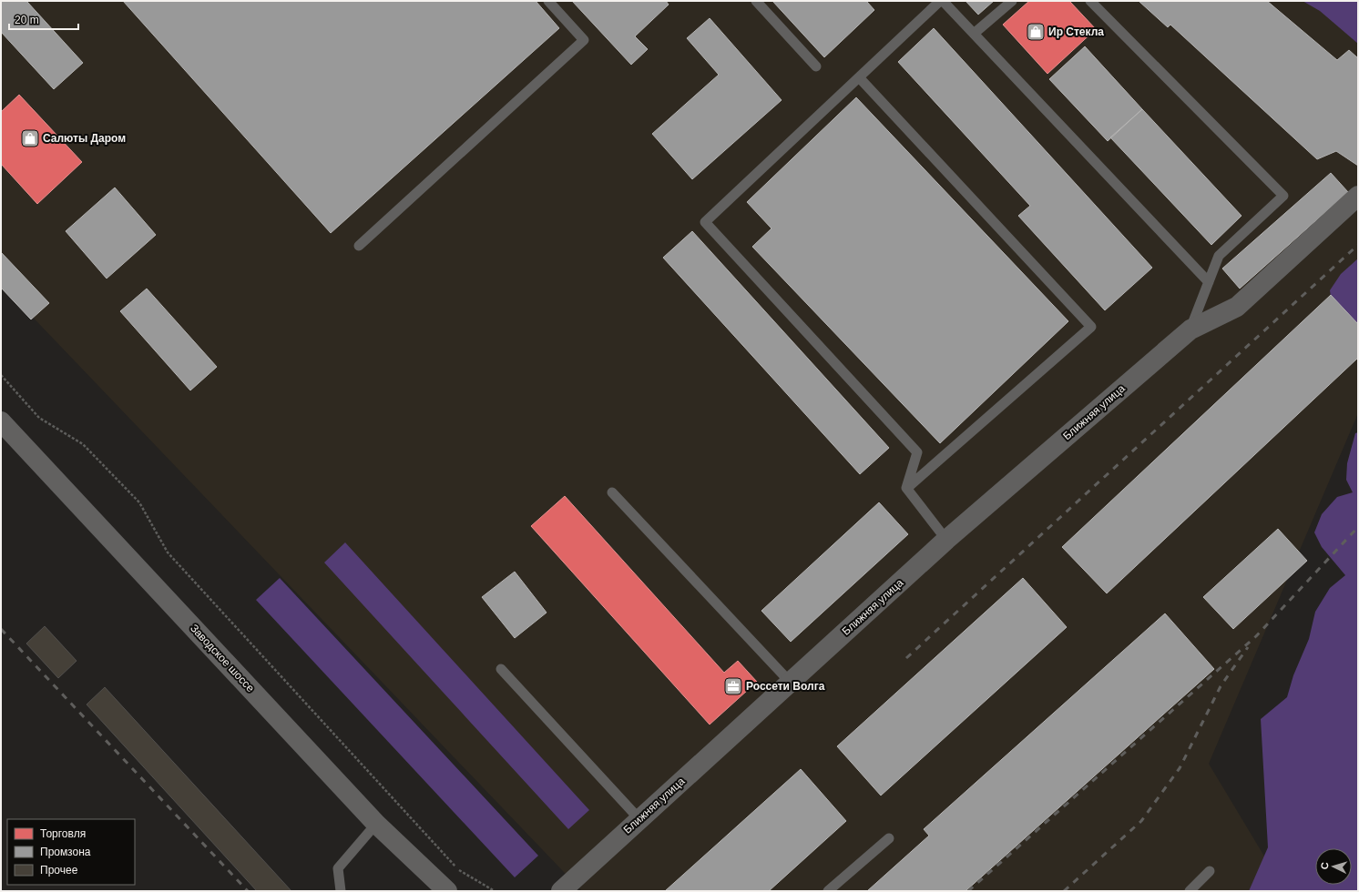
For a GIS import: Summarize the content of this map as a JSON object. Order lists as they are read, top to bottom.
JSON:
{
  "streets": {
    "main road": ["Заводское шоссе"],
    "street": ["Ближняя улица"]
  },
  "places": {
    "shop": ["Ир Стекла", "Салюты Даром"],
    "office": ["Россети Волга"]
  },
  "legend": ["Торговля", "Промзона", "Прочее"],
  "scale_bar": "20 m",
  "north": "left"
}
